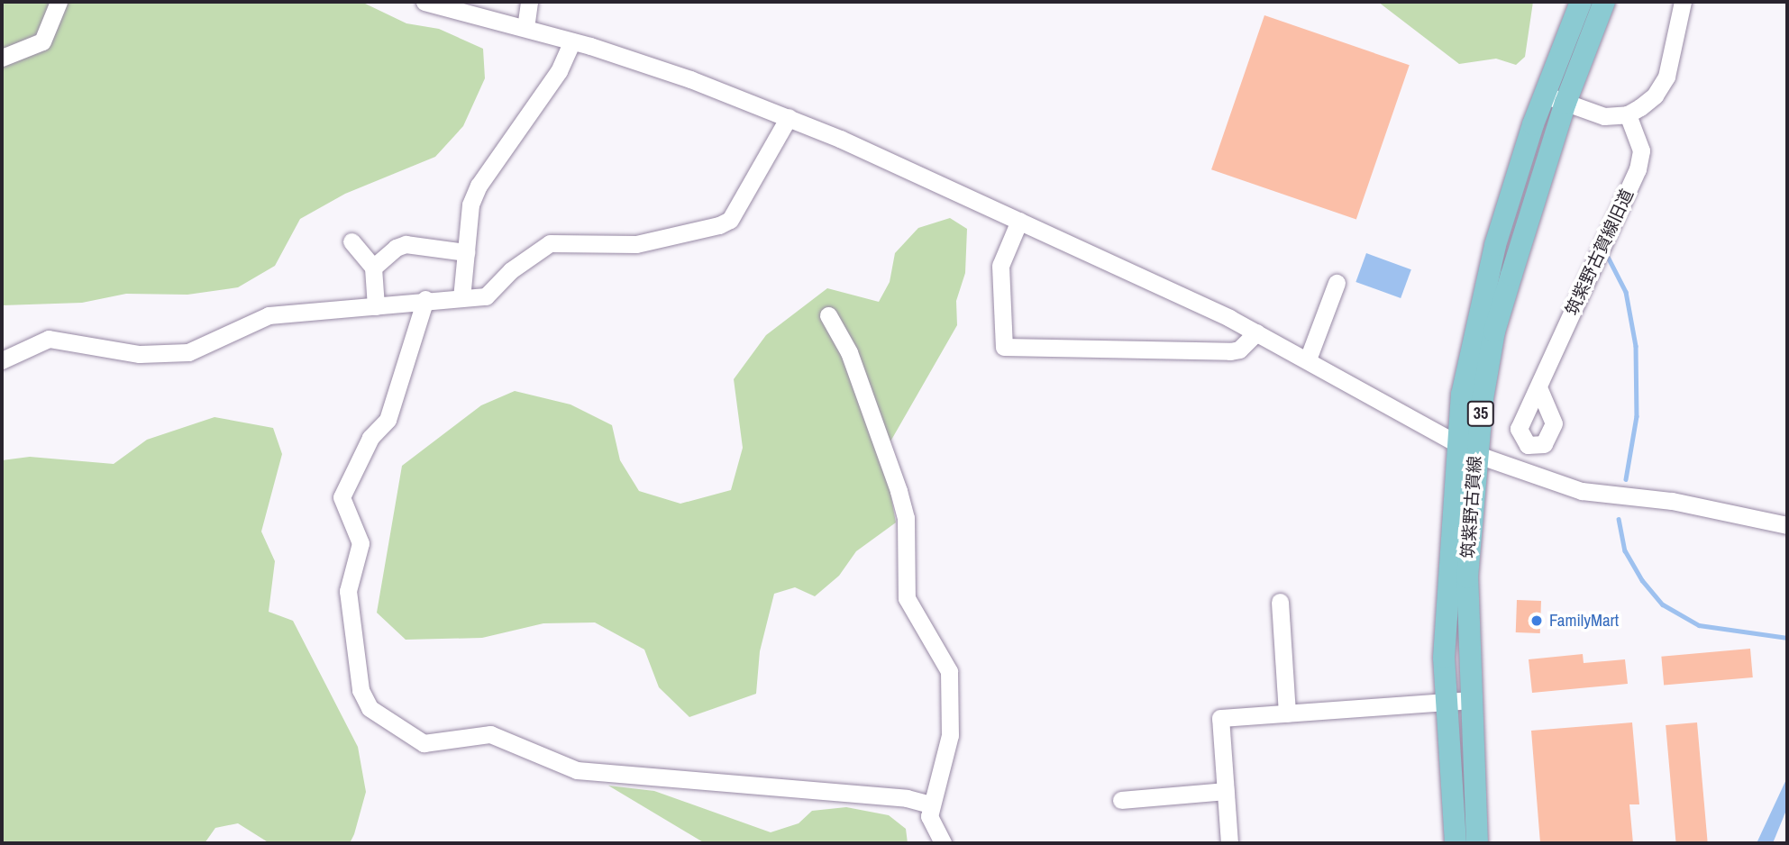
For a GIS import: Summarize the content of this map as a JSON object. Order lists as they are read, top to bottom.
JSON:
{
  "streets": {
    "main road": ["35", "筑紫野古賀線"],
    "street": ["筑紫野古賀線旧道"]
  },
  "places": ["FamilyMart"]
}
